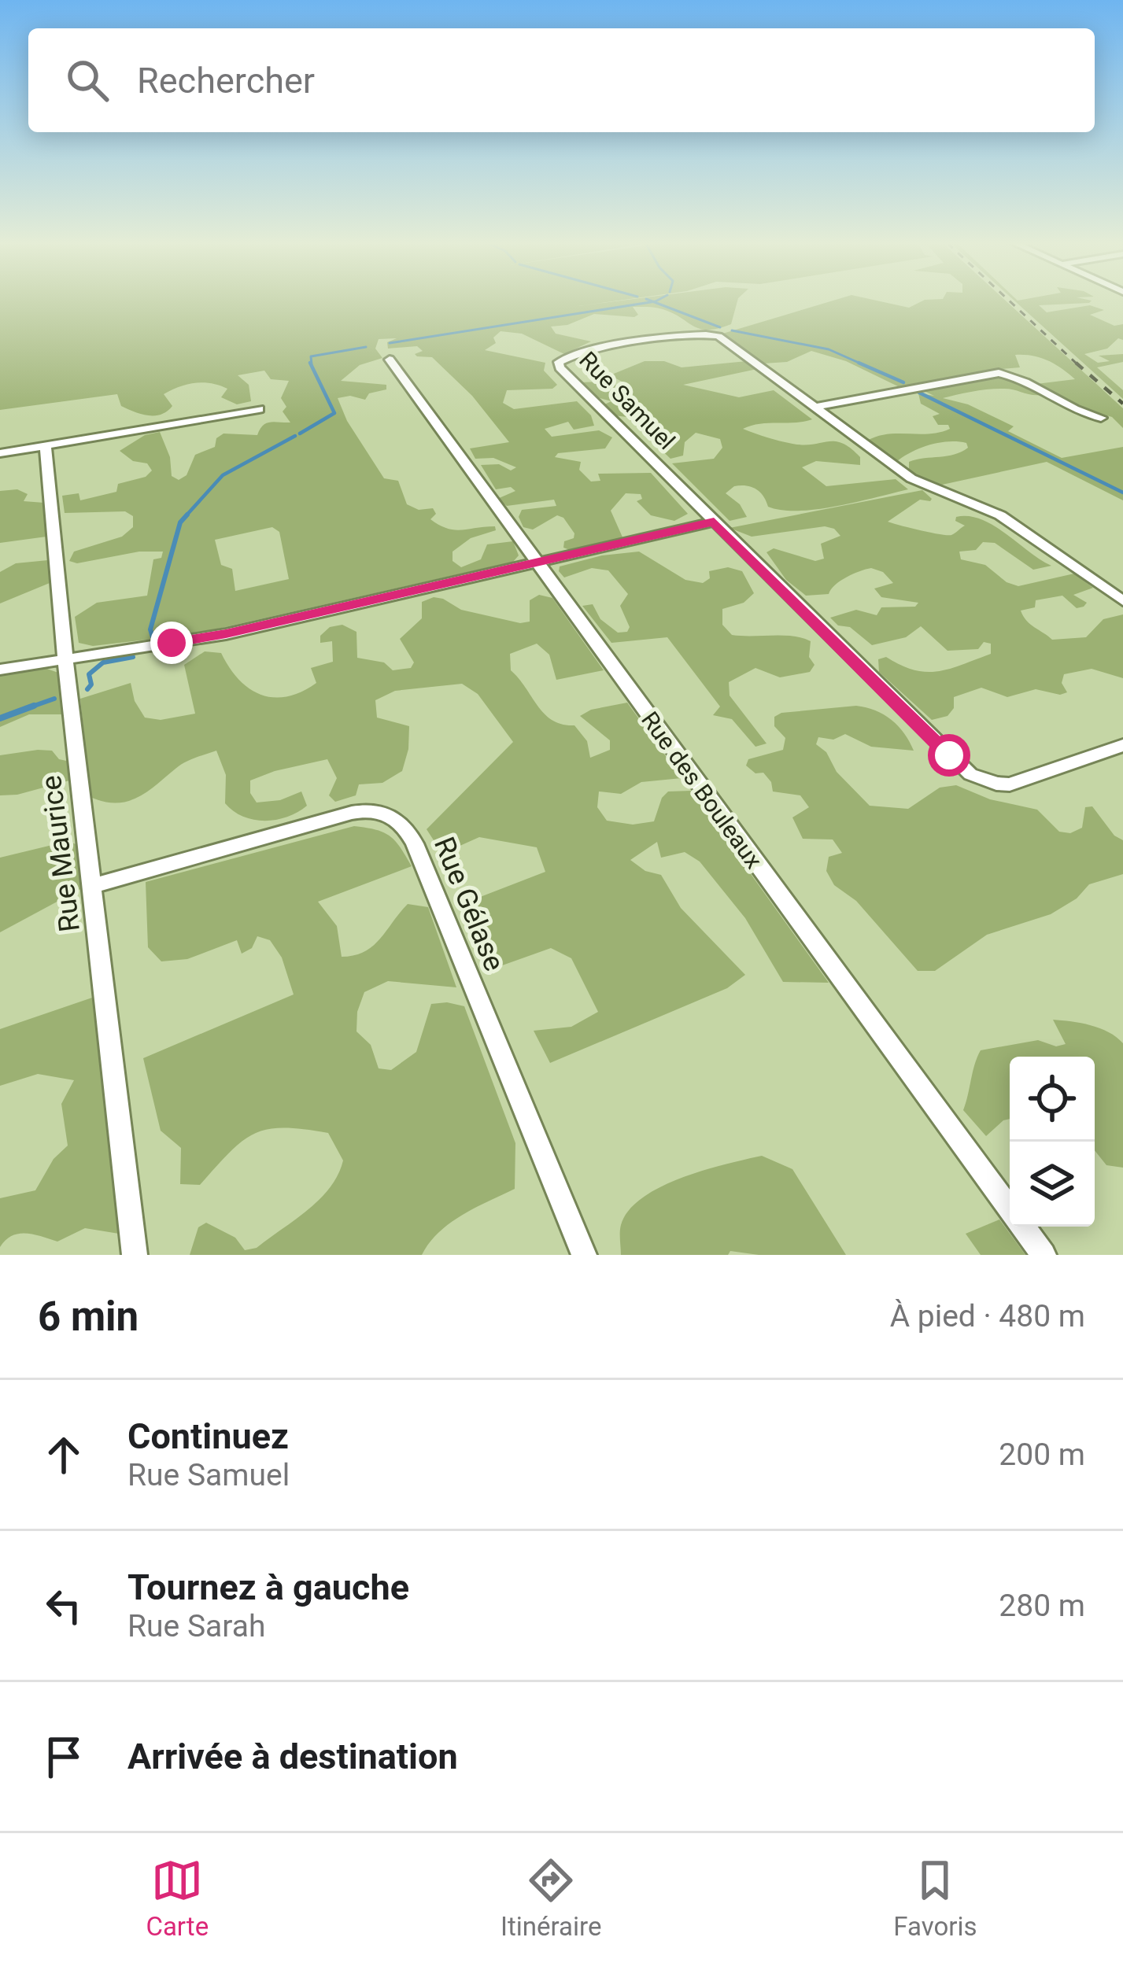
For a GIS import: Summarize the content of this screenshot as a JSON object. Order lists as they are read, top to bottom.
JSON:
{
  "streets": {
    "street": [
      "Rue Samuel",
      "Rue des Bouleaux",
      "Rue Maurice",
      "Rue Gélase"
    ]
  },
  "crossings": [
    ["Rue Maurice", "Rue Gélase"]
  ],
  "page": {
    "search": "Rechercher",
    "heading": ["6 min", "À pied · 480 m"],
    "list": [
      ["Continuez", "Rue Samuel", "200 m"],
      ["Tournez à gauche", "Rue Sarah", "280 m"],
      "Arrivée à destination"
    ],
    "nav": ["Carte", "Itinéraire", "Favoris"]
  }
}
